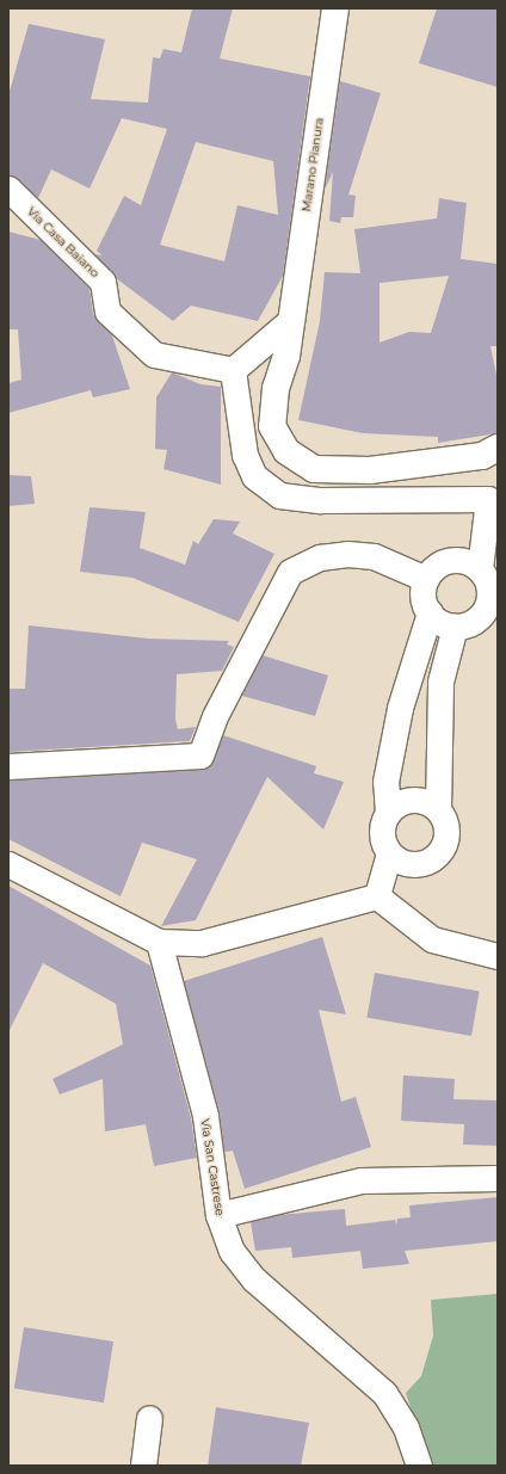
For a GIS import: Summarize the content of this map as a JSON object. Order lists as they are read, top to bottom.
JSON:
{
  "streets": {
    "street": ["Marano Pianura", "Via Casa Baiano", "Via San Castrese"]
  }
}
